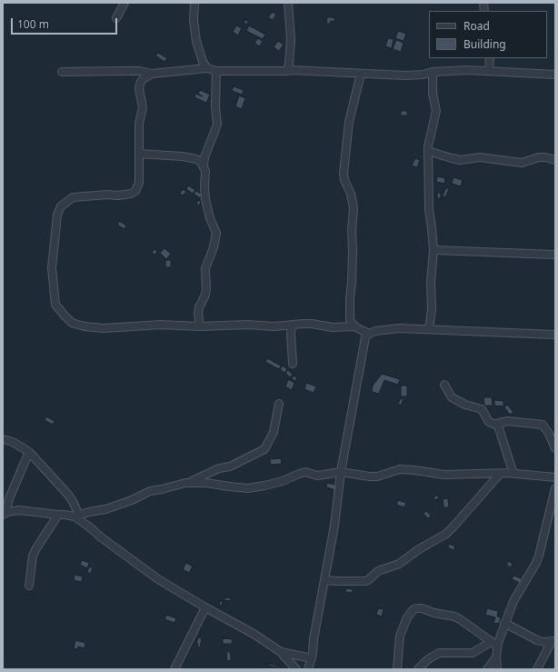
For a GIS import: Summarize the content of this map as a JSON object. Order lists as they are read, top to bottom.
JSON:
{
  "legend": ["Road", "Building"],
  "scale_bar": "100 m"
}
